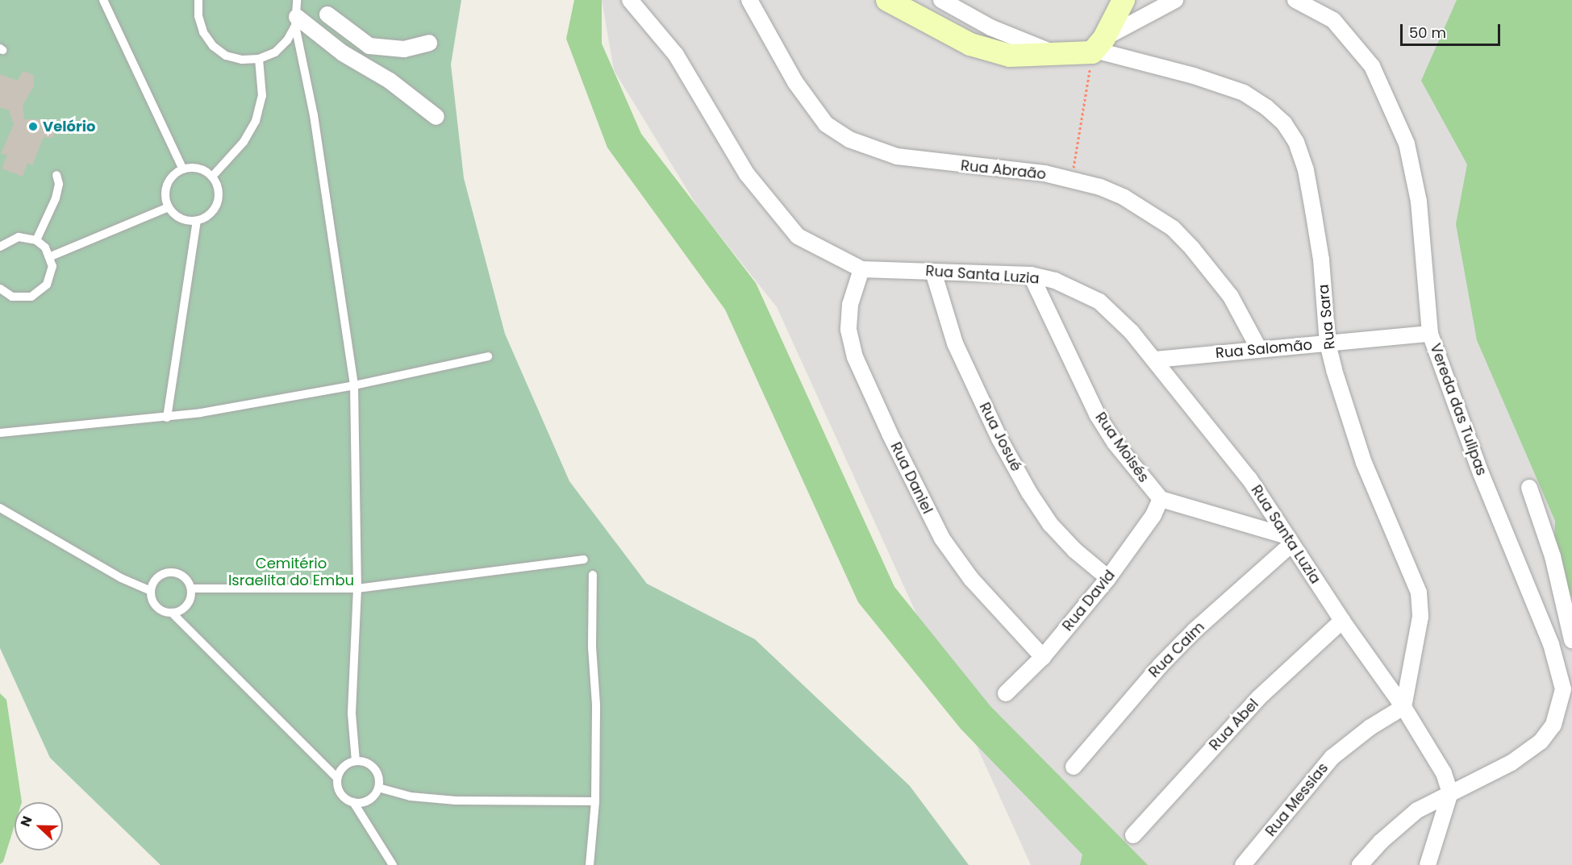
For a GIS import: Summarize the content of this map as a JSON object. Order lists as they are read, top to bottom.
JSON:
{
  "streets": {
    "street": [
      "Rua Abraão",
      "Rua Santa Luzia",
      "Rua Sara",
      "Rua Salomão",
      "Vereda das Tulipas",
      "Rua Josué",
      "Rua Moisés",
      "Rua Daniel",
      "Rua David",
      "Rua Caim",
      "Rua Abel",
      "Rua Messias"
    ]
  },
  "crossings": [
    ["Rua Abraão", "Rua Salomão"],
    ["Rua Santa Luzia", "Rua Sara"],
    ["Rua Santa Luzia", "Rua Salomão"],
    ["Rua Santa Luzia", "Rua Josué"],
    ["Rua Santa Luzia", "Rua Moisés"],
    ["Rua Santa Luzia", "Rua Daniel"],
    ["Rua Santa Luzia", "Rua Caim"],
    ["Rua Santa Luzia", "Rua Abel"],
    ["Rua Santa Luzia", "Rua Messias"],
    ["Rua Sara", "Rua Salomão"],
    ["Rua Sara", "Rua Messias"],
    ["Rua Salomão", "Vereda das Tulipas"],
    ["Rua Josué", "Rua David"],
    ["Rua Moisés", "Rua David"],
    ["Rua Daniel", "Rua David"]
  ],
  "parks": ["Cemitério Israelita do Embu"],
  "places": ["Velório"],
  "scale_bar": "50 m",
  "north": "left"
}
